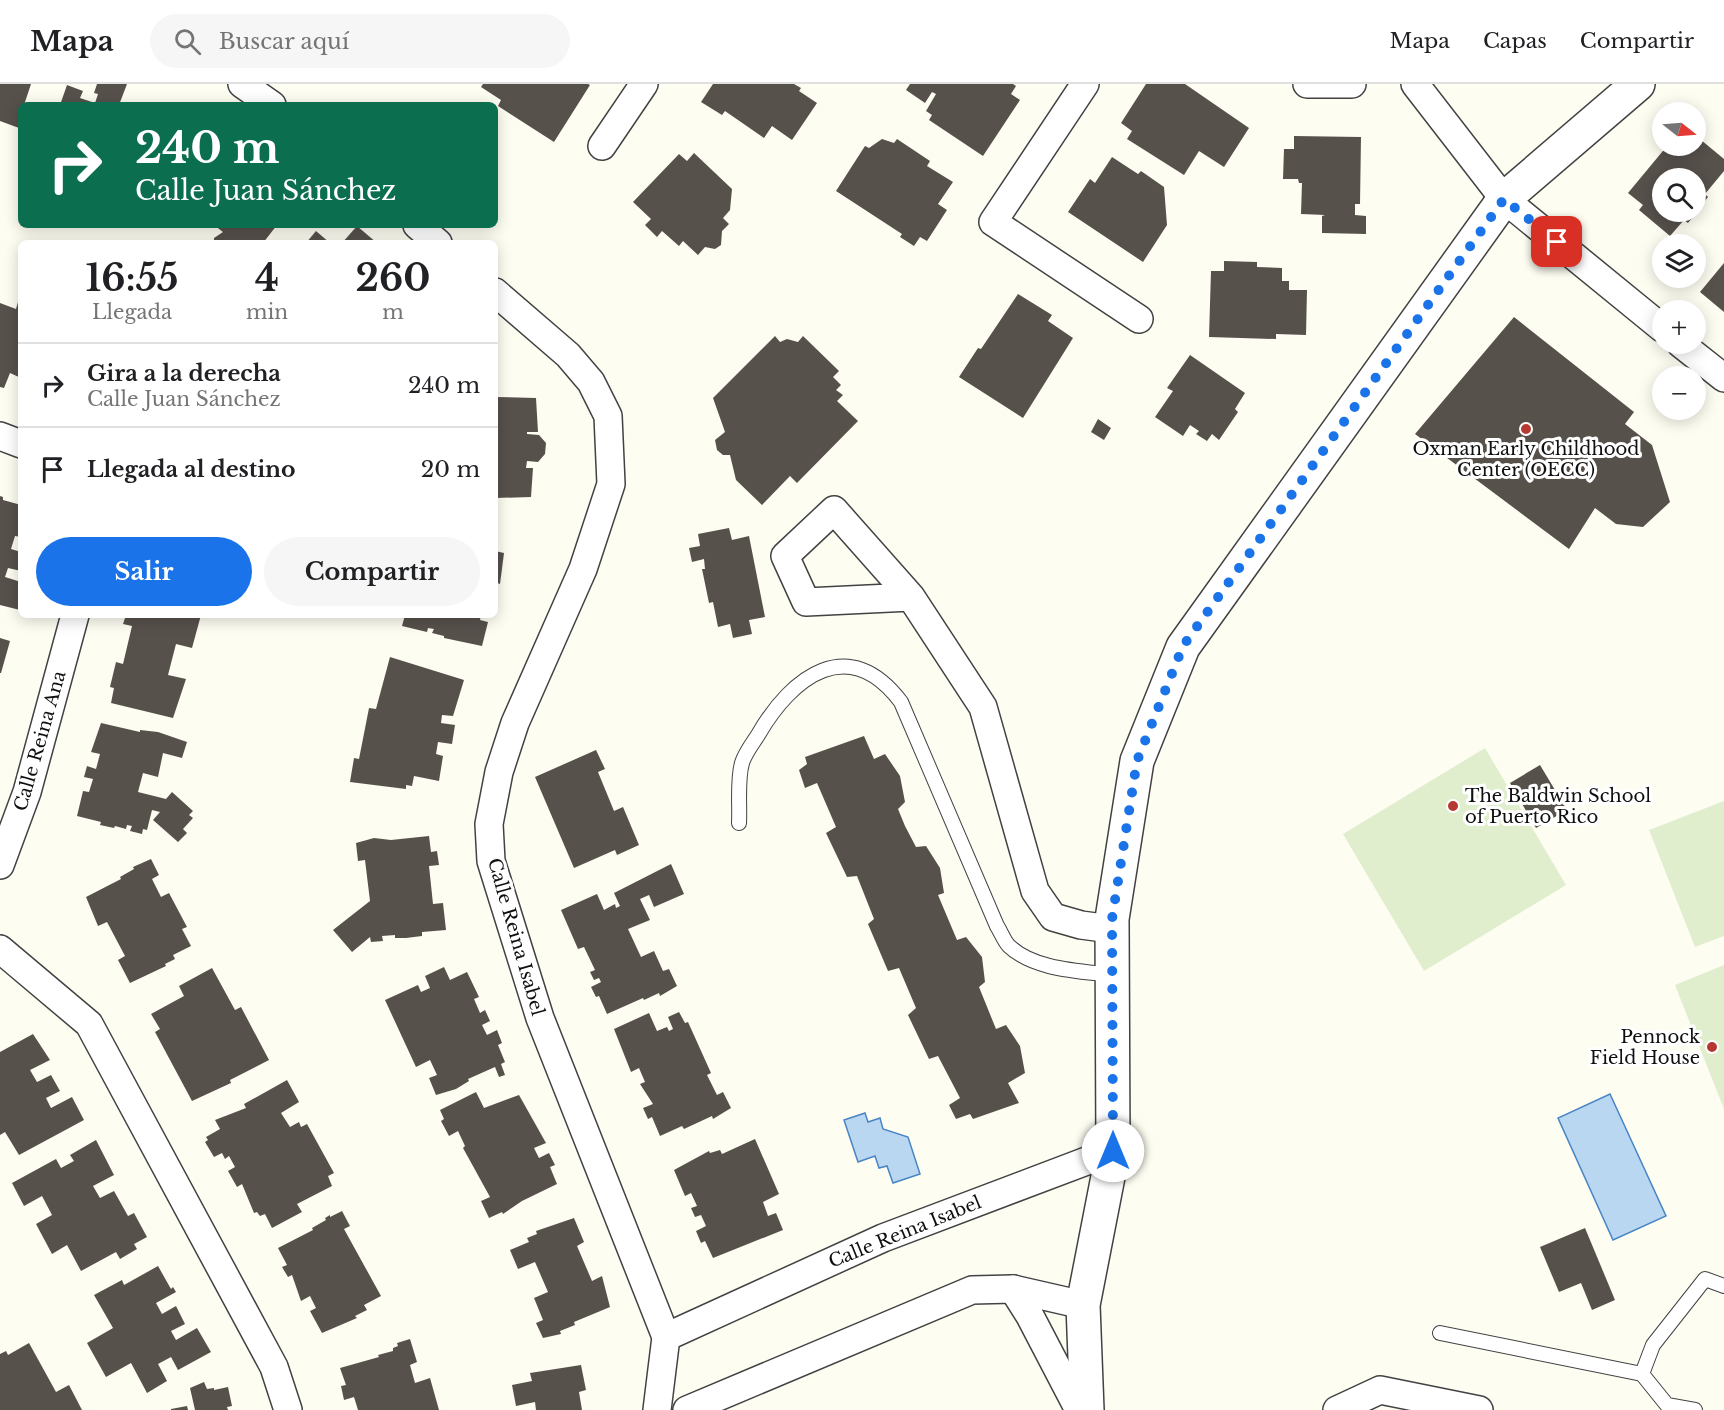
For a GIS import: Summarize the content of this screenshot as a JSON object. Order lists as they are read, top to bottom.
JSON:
{
  "streets": {
    "street": ["Calle Reina Ana", "Calle Reina Isabel"]
  },
  "places": ["Oxman Early Childhood Center (OECC)", "The Baldwin School of Puerto Rico", "Pennock Field House"],
  "north": "right",
  "page": {
    "header": "Mapa",
    "search": "Buscar aquí",
    "nav": ["Mapa", "Capas", "Compartir"],
    "map_buttons": ["+", "−"],
    "turn": ["240 m", "Calle Juan Sánchez"],
    "eta": [
      "16:55",
      "Llegada",
      "4",
      "min",
      "260",
      "m"
    ],
    "list": [
      {
        "name": "Gira a la derecha",
        "note": "Calle Juan Sánchez",
        "value": "240 m"
      },
      {
        "name": "Llegada al destino",
        "value": "20 m"
      }
    ],
    "buttons": ["Salir", "Compartir"]
  }
}
